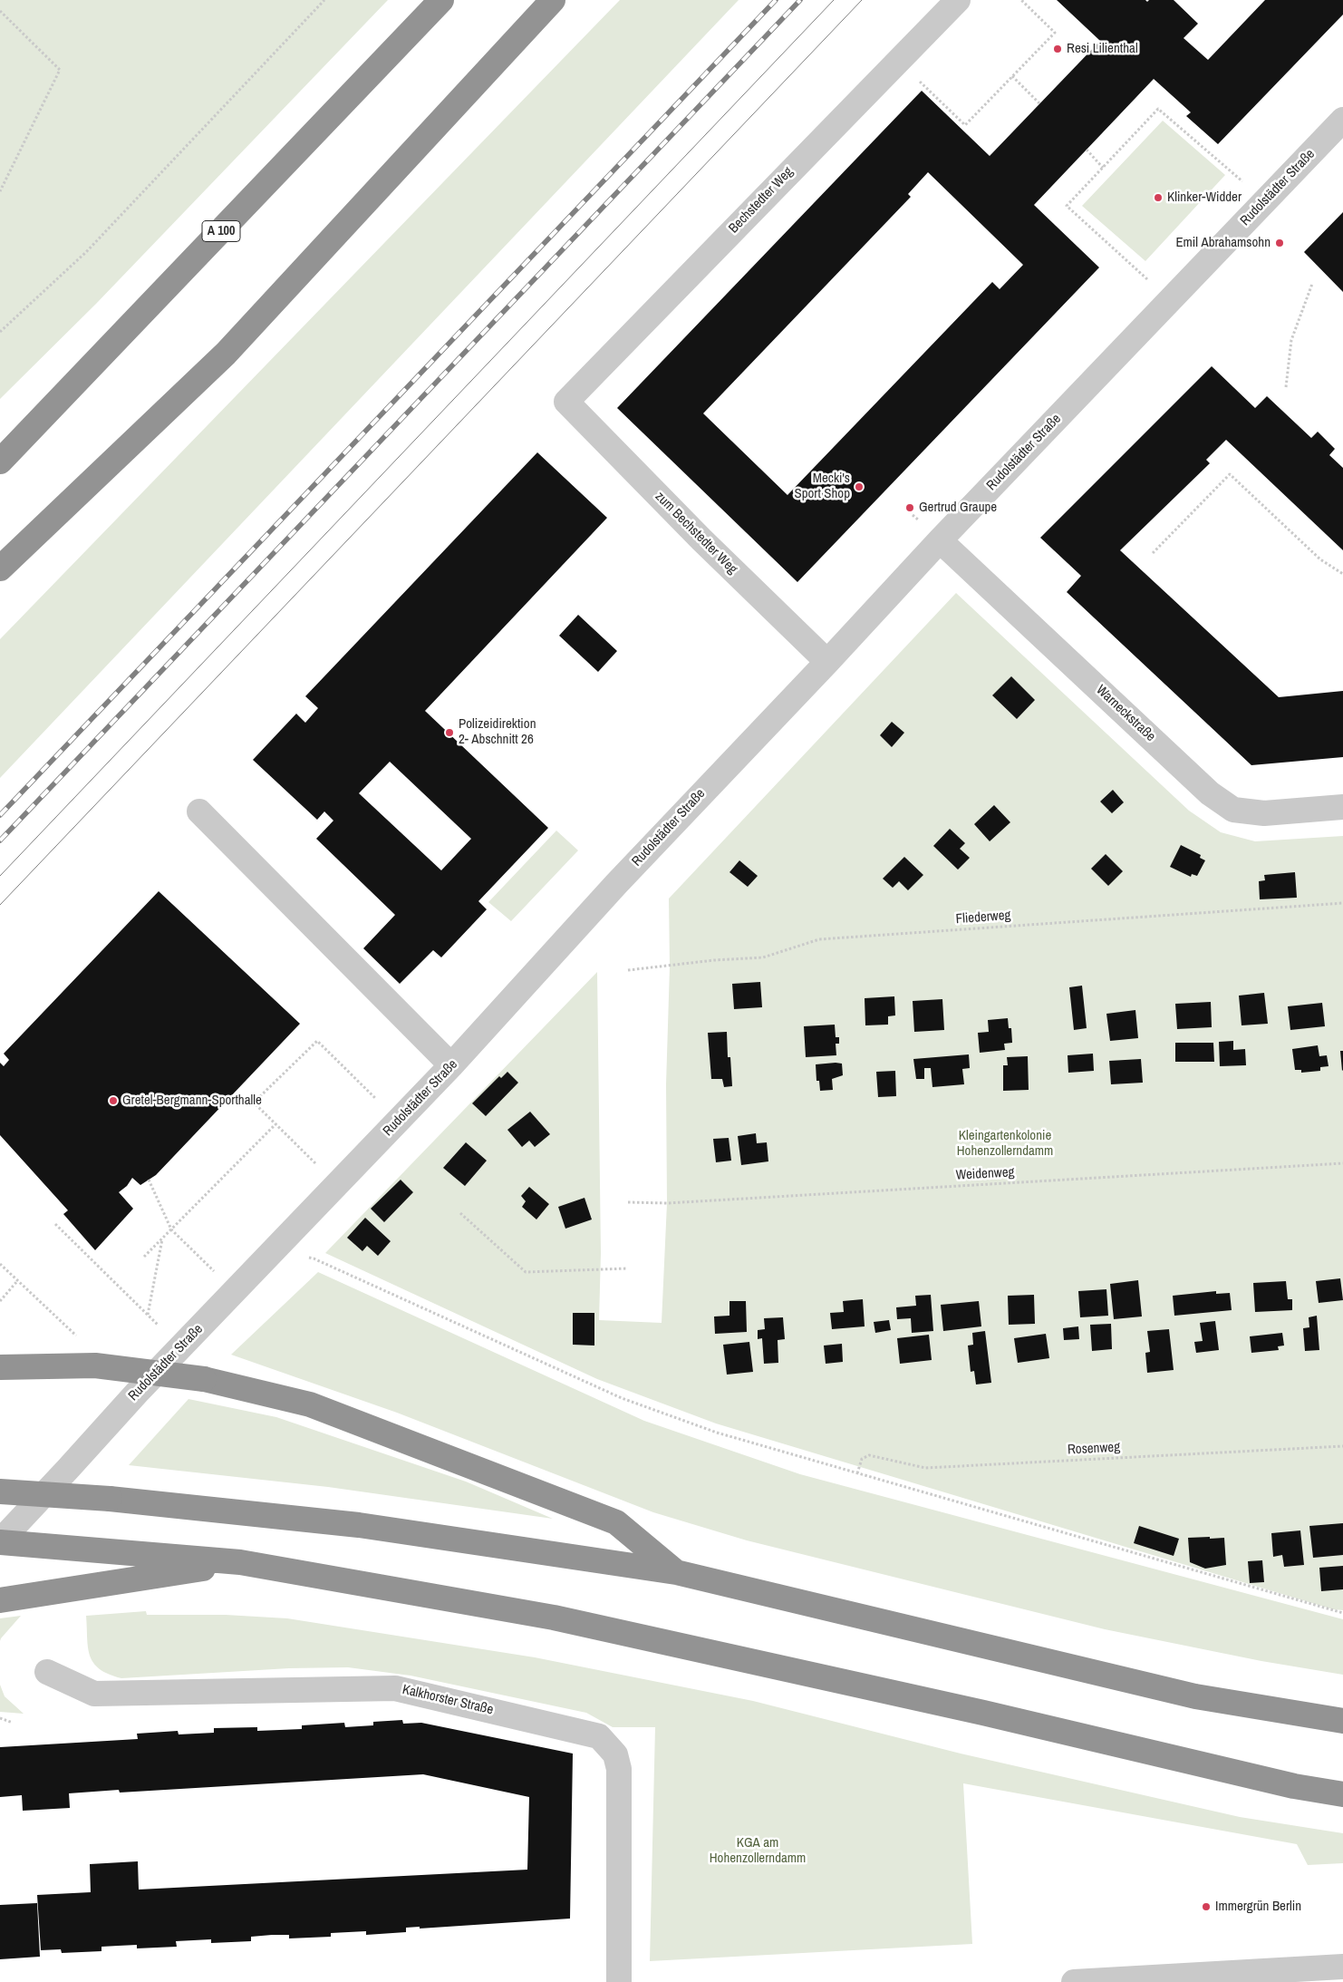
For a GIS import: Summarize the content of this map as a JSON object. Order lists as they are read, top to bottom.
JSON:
{
  "streets": {
    "highway": ["A 100"],
    "street": [
      "Rudolstädter Straße",
      "Bechstedter Weg",
      "zum Bechstedter Weg",
      "Warneckstraße",
      "Kalkhorster Straße"
    ],
    "path": ["Fliederweg", "Weidenweg", "Rosenweg"]
  },
  "crossings": [
    ["Rudolstädter Straße", "zum Bechstedter Weg"],
    ["Rudolstädter Straße", "Warneckstraße"],
    ["Bechstedter Weg", "zum Bechstedter Weg"]
  ],
  "parks": ["Kleingartenkolonie Hohenzollerndamm", "KGA am Hohenzollerndamm"],
  "places": [
    "Resi Lilienthal",
    "Klinker-Widder",
    "Emil Abrahamsohn",
    "Mecki's Sport Shop",
    "Gertrud Graupe",
    "Polizeidirektion 2- Abschnitt 26",
    "Gretel-Bergmann-Sporthalle",
    "Immergrün Berlin"
  ]
}
